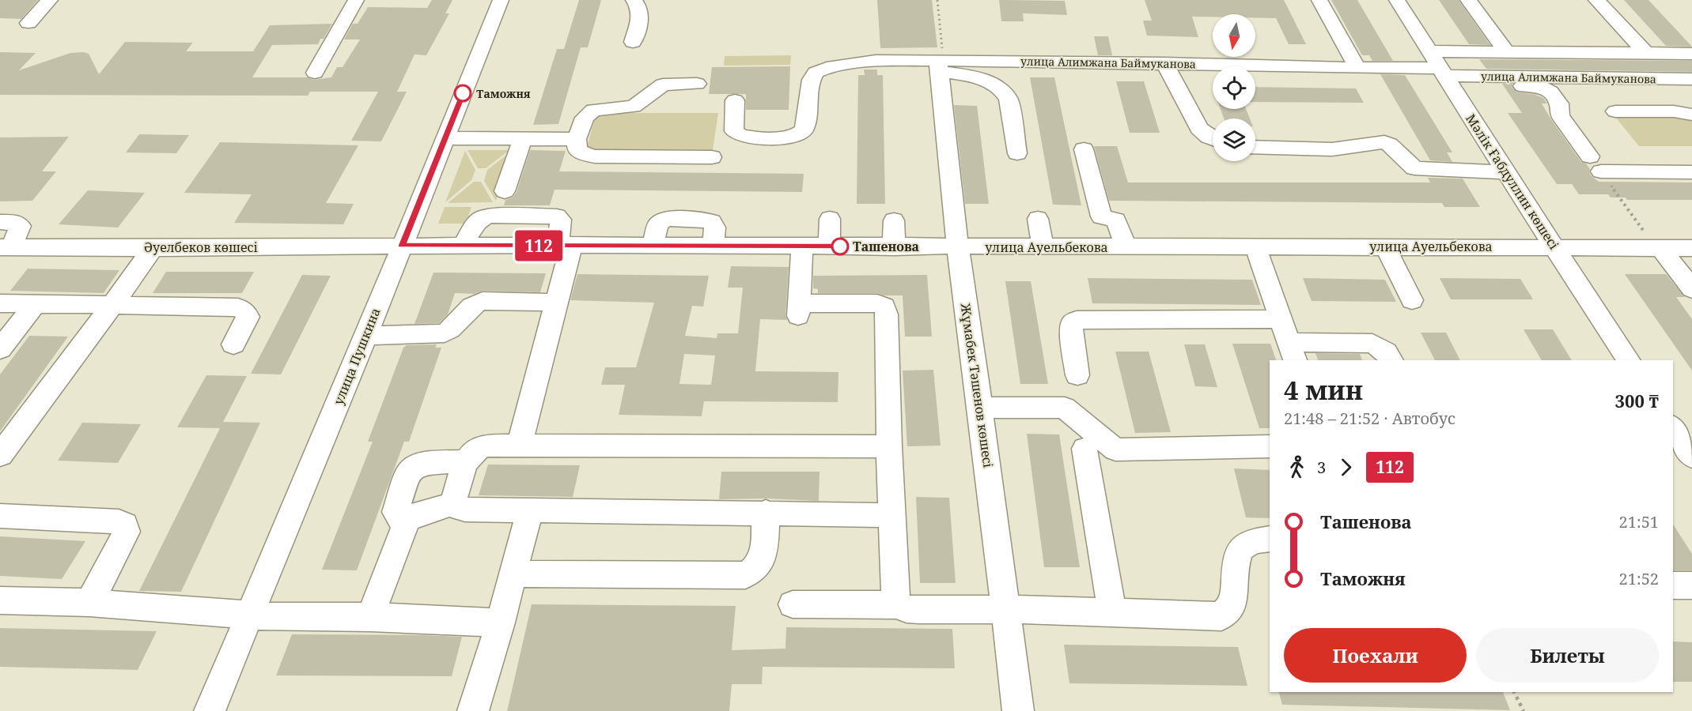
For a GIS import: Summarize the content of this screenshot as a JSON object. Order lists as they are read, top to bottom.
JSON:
{
  "streets": {
    "street": [
      "улица Алимжана Баймуканова",
      "Мәлік Ғабдуллин көшесі",
      "улица Ауельбекова",
      "Әуелбеков көшесі",
      "улица Пушкина",
      "Жұмабек Тәшенов көшесі"
    ]
  },
  "crossings": [
    ["улица Алимжана Баймуканова", "Мәлік Ғабдуллин көшесі"],
    ["улица Алимжана Баймуканова", "Жұмабек Тәшенов көшесі"],
    ["Мәлік Ғабдуллин көшесі", "улица Ауельбекова"],
    ["улица Ауельбекова", "Әуелбеков көшесі"],
    ["улица Ауельбекова", "улица Пушкина"],
    ["улица Ауельбекова", "Жұмабек Тәшенов көшесі"],
    ["Әуелбеков көшесі", "улица Пушкина"]
  ],
  "places": ["Таможня", "Ташенова"],
  "lines": ["bus line 112"],
  "north": "bottom",
  "page": {
    "on_map": "112",
    "heading": ["4 мин", "21:48 – 21:52 · Автобус", "300 ₸"],
    "legs": ["3", "112"],
    "list": [
      {
        "name": "Ташенова",
        "value": "21:51"
      },
      {
        "name": "Таможня",
        "value": "21:52"
      }
    ],
    "buttons": ["Поехали", "Билеты"]
  }
}
